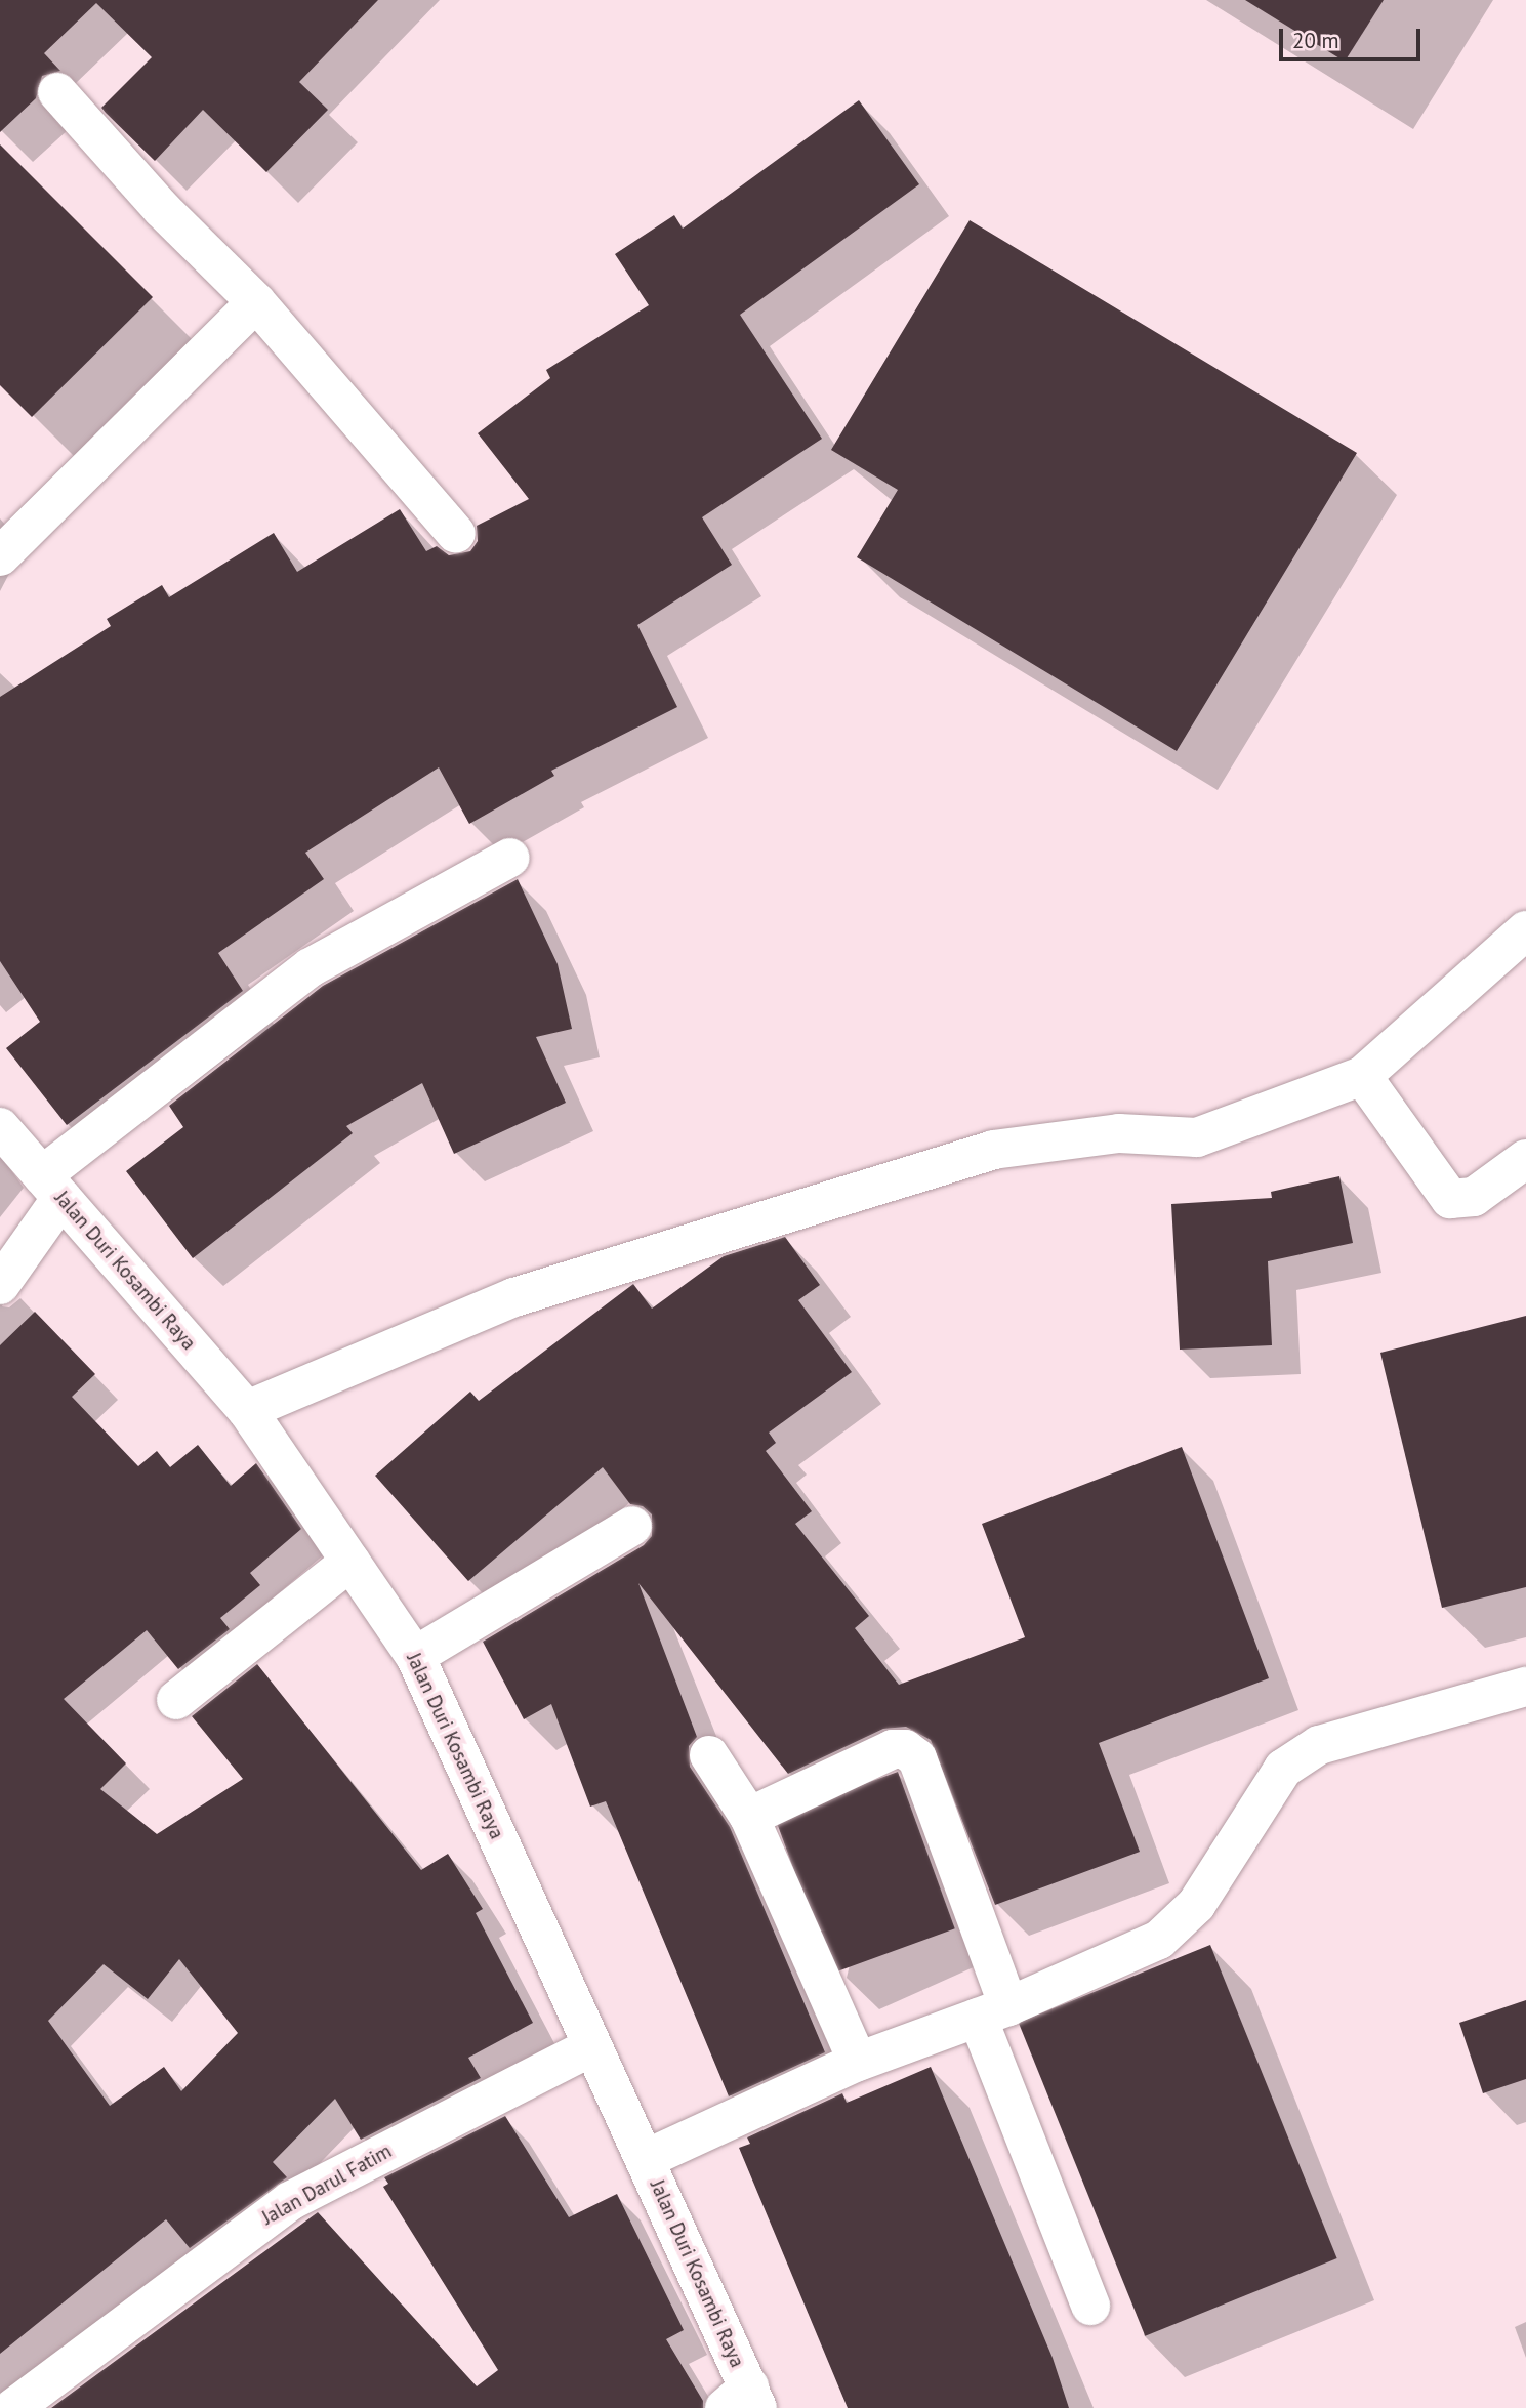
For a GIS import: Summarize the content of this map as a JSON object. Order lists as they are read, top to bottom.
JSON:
{
  "streets": {
    "street": ["Jalan Duri Kosambi Raya", "Jalan Darul Fatim"]
  },
  "crossings": [
    ["Jalan Duri Kosambi Raya", "Jalan Darul Fatim"]
  ],
  "scale_bar": "20 m"
}
